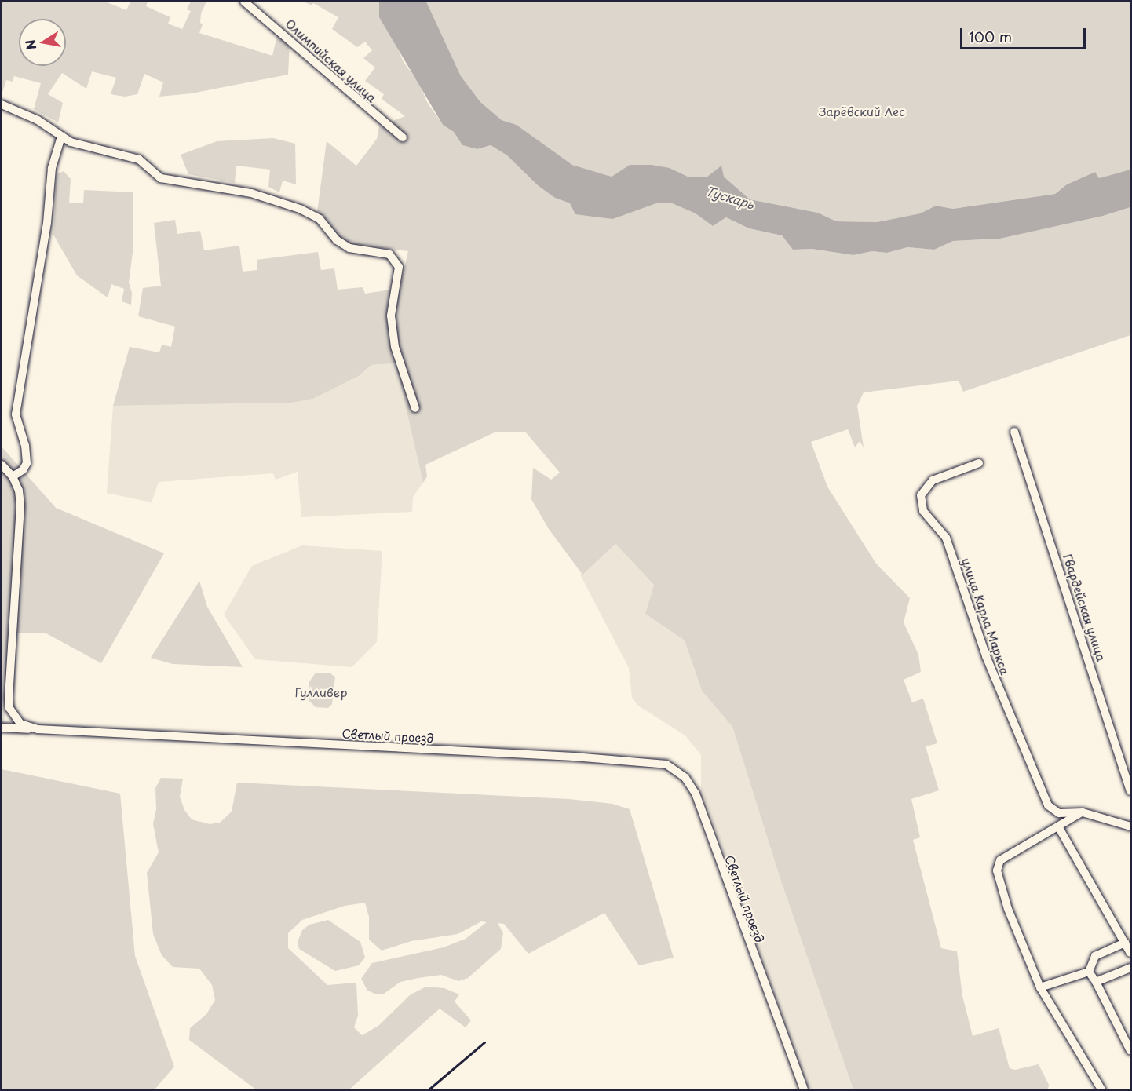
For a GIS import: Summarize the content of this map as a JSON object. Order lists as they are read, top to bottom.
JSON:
{
  "streets": {
    "street": [
      "Олимпийская улица",
      "Гвардейская улица",
      "улица Карла Маркса",
      "Светлый проезд"
    ]
  },
  "water": ["Тускарь"],
  "parks": ["Зарёвский Лес", "Гулливер"],
  "scale_bar": "100 m",
  "north": "left"
}
